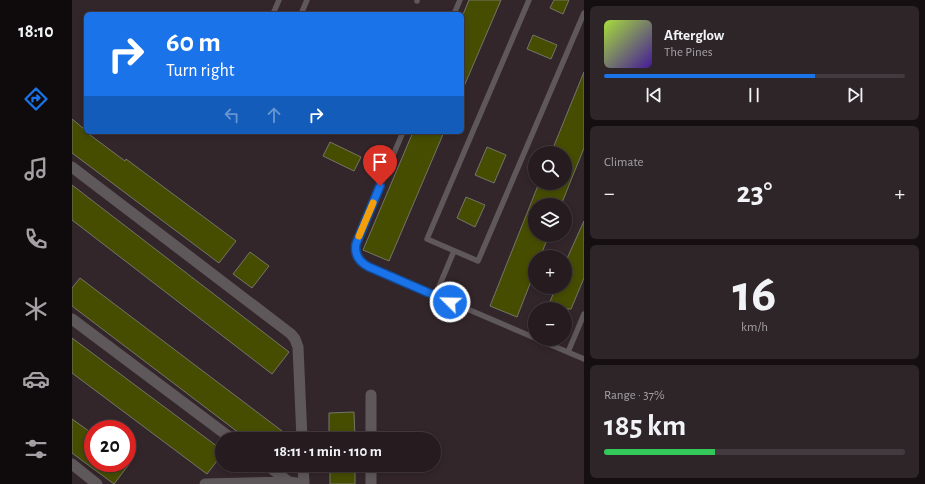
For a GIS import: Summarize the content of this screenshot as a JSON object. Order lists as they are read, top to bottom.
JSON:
{
  "page": {
    "tabs": "18:10",
    "turn": ["60 m", "Turn right"],
    "song": ["Afterglow", "The Pines"],
    "tile": [
      "Climate",
      ["16", "km/h"],
      ["Range · 37%", "185 km"]
    ],
    "map_buttons": ["+", "−"],
    "heat": ["−", "23°", "+"],
    "limit": "20",
    "trip": "18:11 · 1 min · 110 m"
  }
}
